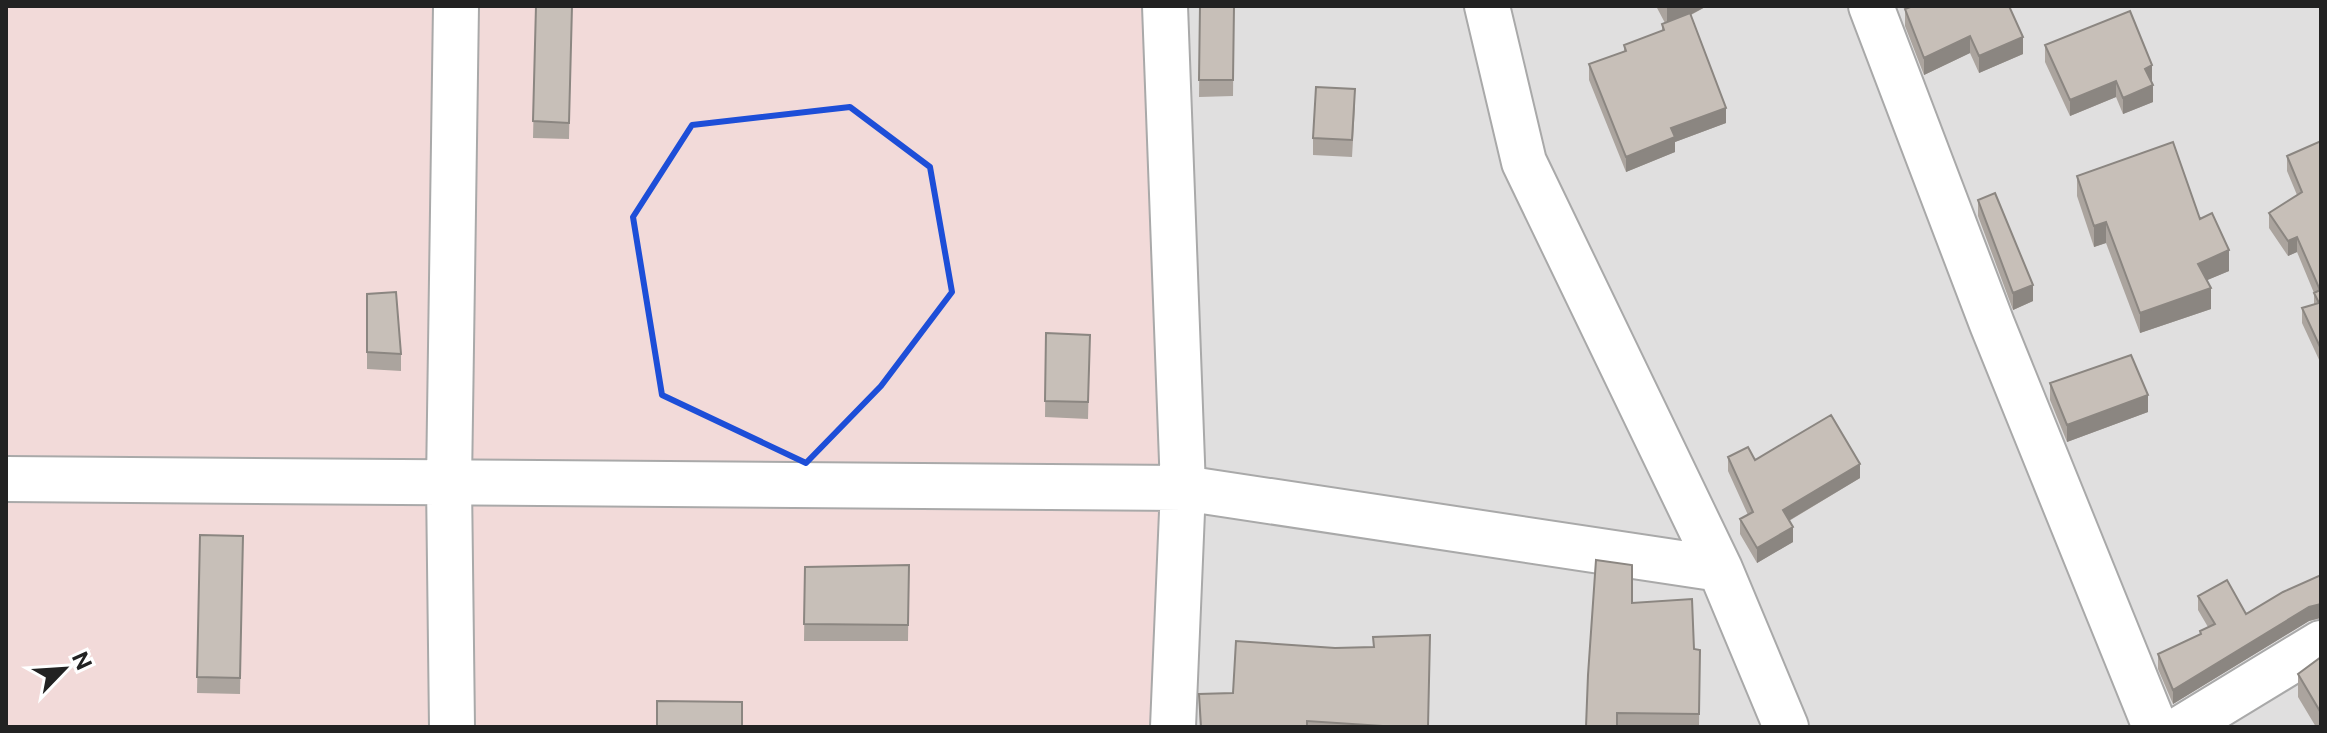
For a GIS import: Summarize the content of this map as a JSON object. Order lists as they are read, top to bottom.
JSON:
{
  "north": "top right"
}
